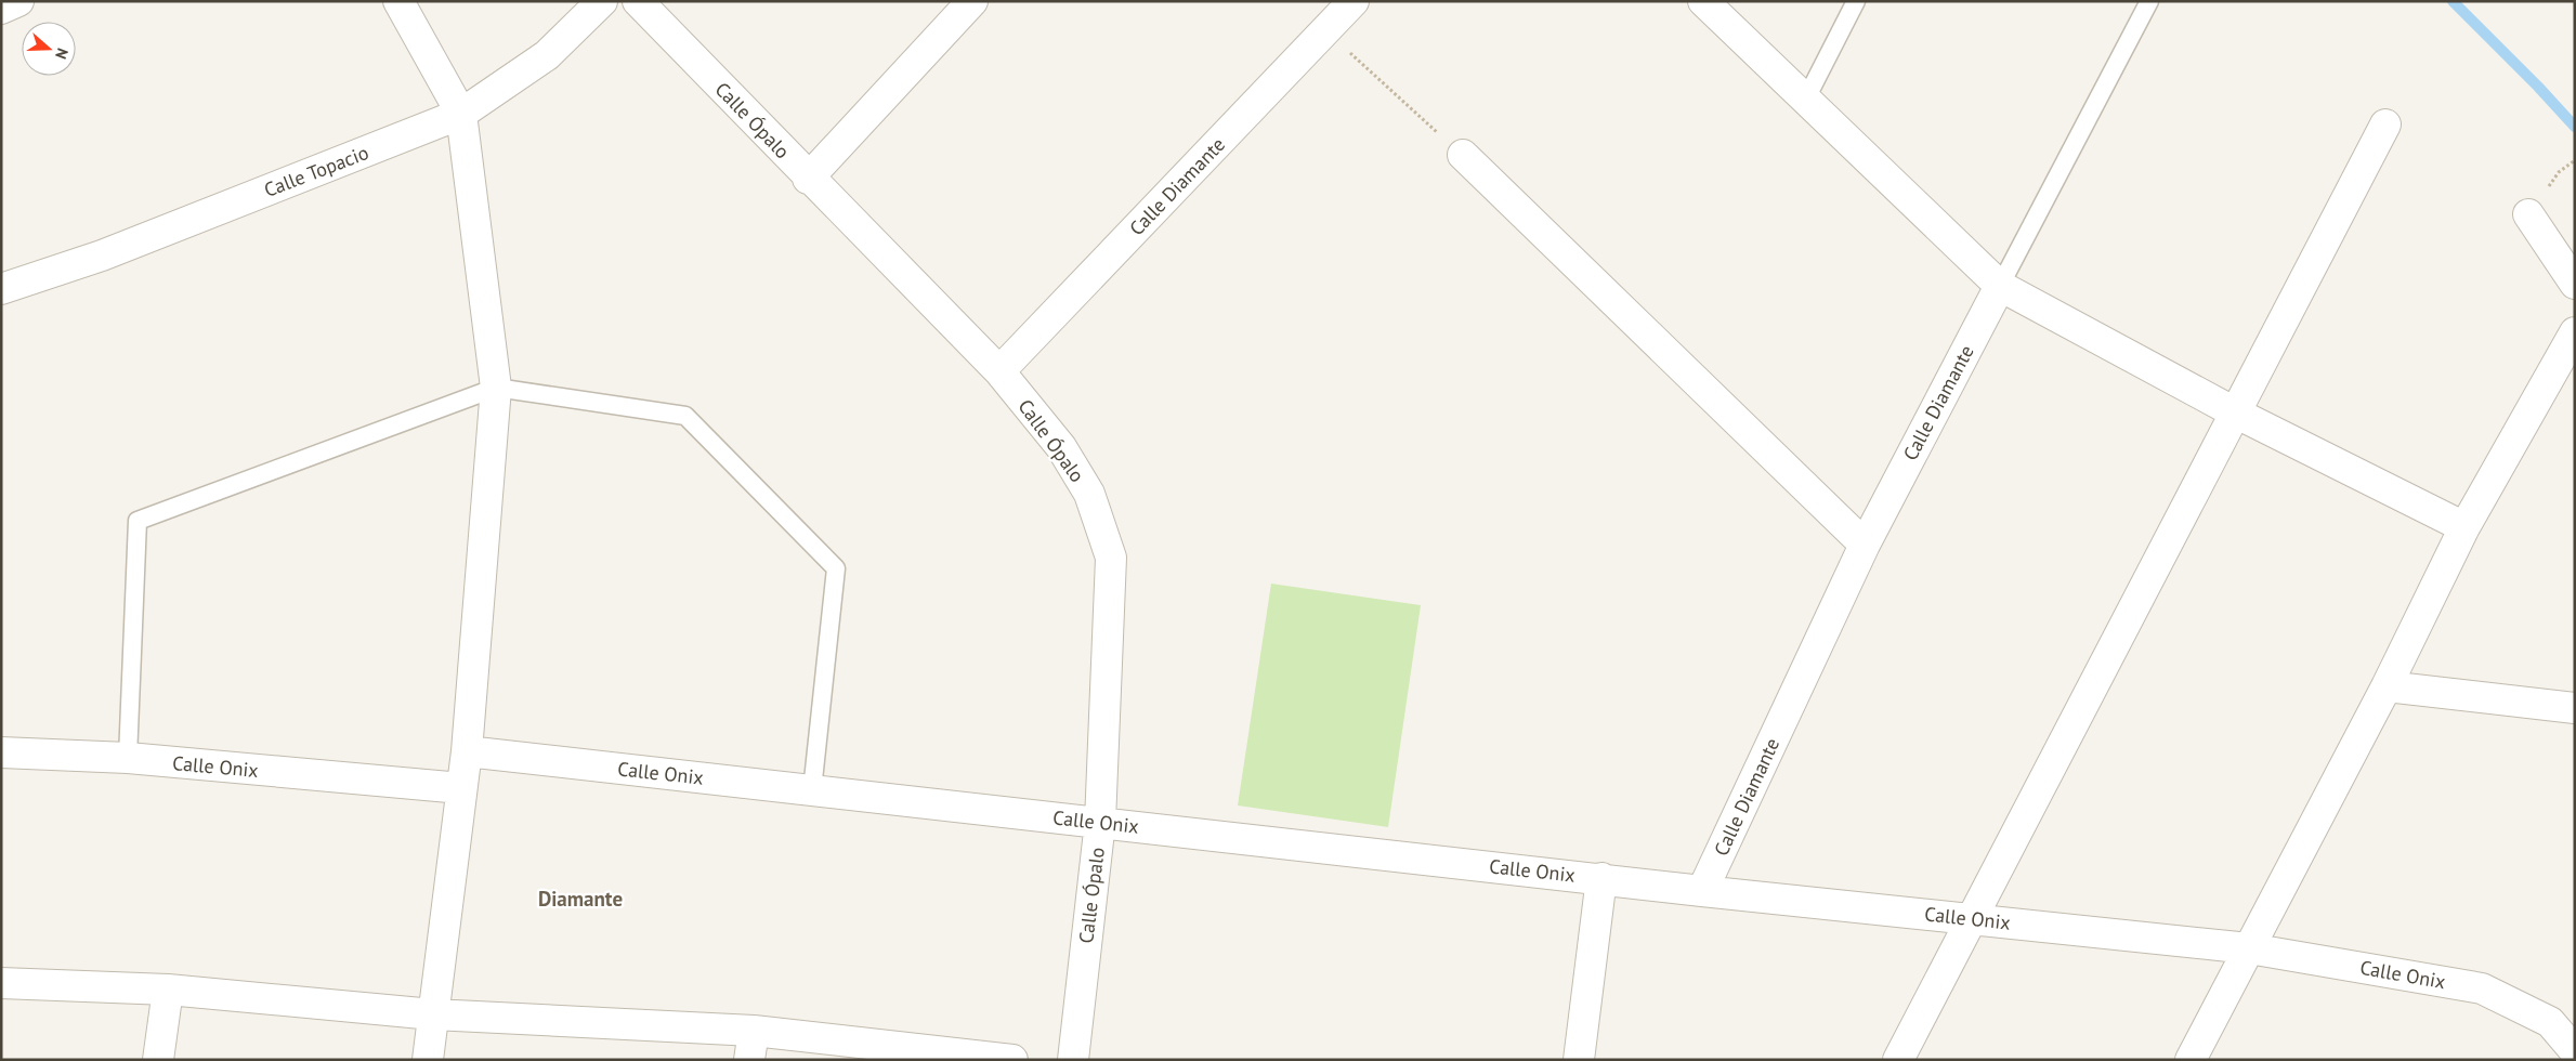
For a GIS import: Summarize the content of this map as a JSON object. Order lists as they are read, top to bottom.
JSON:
{
  "streets": {
    "street": [
      "Calle Ópalo",
      "Calle Topacio",
      "Calle Diamante",
      "Calle Onix"
    ]
  },
  "crossings": [
    ["Calle Ópalo", "Calle Diamante"],
    ["Calle Ópalo", "Calle Onix"],
    ["Calle Diamante", "Calle Onix"]
  ],
  "districts": ["Diamante"],
  "north": "right"
}
